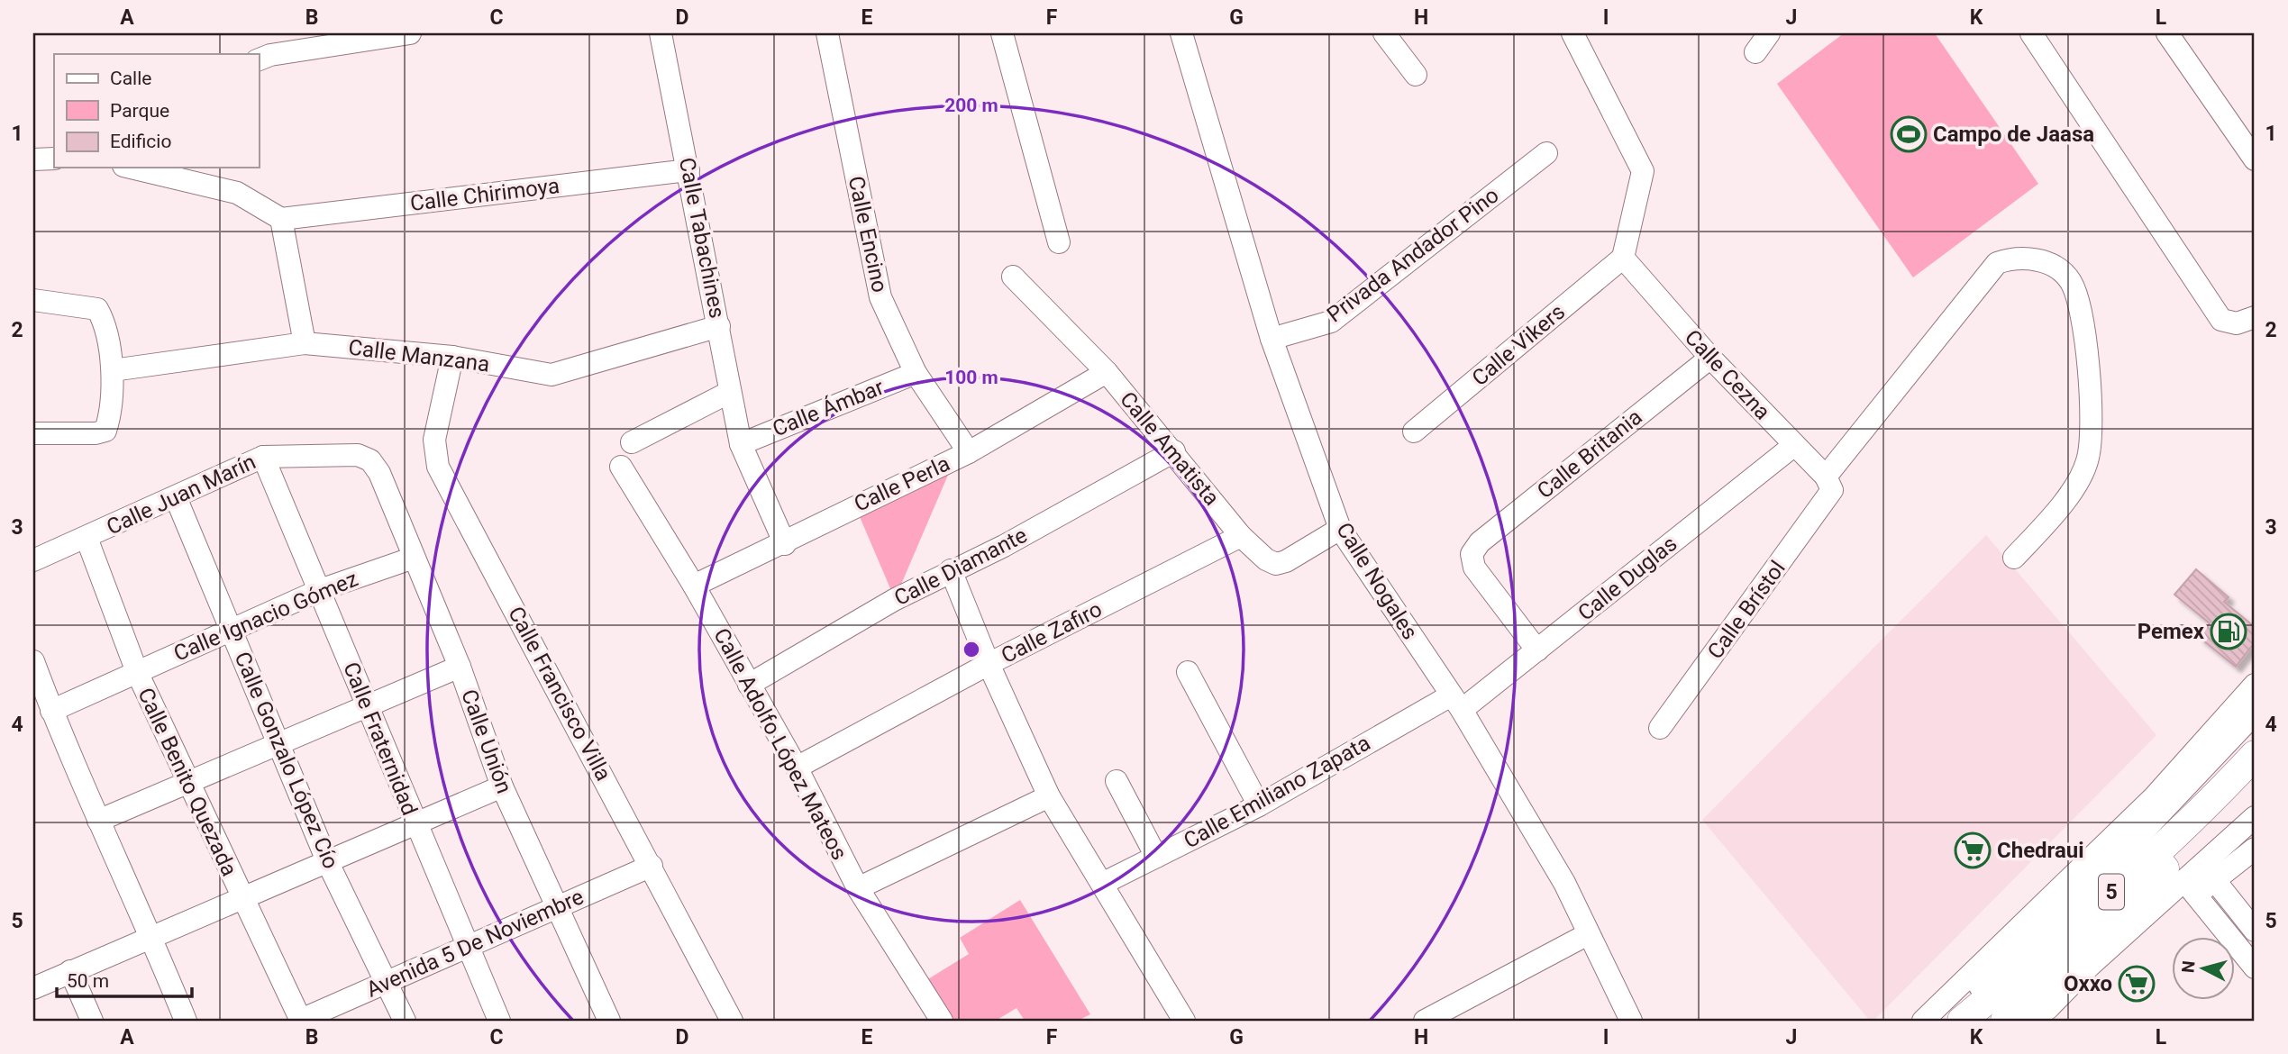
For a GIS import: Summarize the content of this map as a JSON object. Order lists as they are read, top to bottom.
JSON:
{
  "streets": {
    "main road": ["5"],
    "street": [
      "Calle Chirimoya",
      "Calle Encino",
      "Calle Tabachines",
      "Privada Andador Pino",
      "Calle Vikers",
      "Calle Manzana",
      "Calle Cezna",
      "Calle Ámbar",
      "Calle Amatista",
      "Calle Britania",
      "Calle Perla",
      "Calle Juan Marín",
      "Calle Diamante",
      "Calle Duglas",
      "Calle Nogales",
      "Calle Brístol",
      "Calle Ignacio Gómez",
      "Calle Zafiro",
      "Calle Francisco Villa",
      "Calle Fraternidad",
      "Calle Unión",
      "Calle Adolfo López Mateos",
      "Calle Gonzalo López Cío",
      "Calle Benito Quezada",
      "Calle Emiliano Zapata",
      "Avenida 5 De Noviembre"
    ]
  },
  "crossings": [
    ["Calle Chirimoya", "Calle Tabachines"],
    ["Calle Encino", "Calle Ámbar"],
    ["Calle Encino", "Calle Perla"],
    ["Calle Tabachines", "Calle Manzana"],
    ["Calle Tabachines", "Calle Ámbar"],
    ["Calle Tabachines", "Calle Perla"],
    ["Privada Andador Pino", "Calle Nogales"],
    ["Calle Vikers", "Calle Cezna"],
    ["Calle Manzana", "Calle Francisco Villa"],
    ["Calle Cezna", "Calle Britania"],
    ["Calle Cezna", "Calle Duglas"],
    ["Calle Cezna", "Calle Brístol"],
    ["Calle Amatista", "Calle Perla"],
    ["Calle Amatista", "Calle Diamante"],
    ["Calle Amatista", "Calle Nogales"],
    ["Calle Amatista", "Calle Zafiro"],
    ["Calle Britania", "Calle Duglas"],
    ["Calle Perla", "Calle Adolfo López Mateos"],
    ["Calle Juan Marín", "Calle Fraternidad"],
    ["Calle Juan Marín", "Calle Unión"],
    ["Calle Juan Marín", "Calle Gonzalo López Cío"],
    ["Calle Juan Marín", "Calle Benito Quezada"],
    ["Calle Diamante", "Calle Adolfo López Mateos"],
    ["Calle Duglas", "Calle Nogales"],
    ["Calle Duglas", "Calle Emiliano Zapata"],
    ["Calle Nogales", "Calle Emiliano Zapata"],
    ["Calle Ignacio Gómez", "Calle Fraternidad"],
    ["Calle Ignacio Gómez", "Calle Unión"],
    ["Calle Ignacio Gómez", "Calle Gonzalo López Cío"],
    ["Calle Ignacio Gómez", "Calle Benito Quezada"],
    ["Calle Zafiro", "Calle Adolfo López Mateos"],
    ["Calle Francisco Villa", "Avenida 5 De Noviembre"],
    ["Calle Fraternidad", "Avenida 5 De Noviembre"],
    ["Calle Unión", "Avenida 5 De Noviembre"],
    ["Calle Gonzalo López Cío", "Avenida 5 De Noviembre"],
    ["Calle Benito Quezada", "Avenida 5 De Noviembre"]
  ],
  "places": {
    "sports": ["Campo de Jaasa"],
    "fuel station": ["Pemex"],
    "supermarket": ["Chedraui", "Oxxo"]
  },
  "legend": ["Calle", "Parque", "Edificio"],
  "scale_bar": "50 m",
  "north": "left",
  "grid": {
    "columns": [
      "A",
      "B",
      "C",
      "D",
      "E",
      "F",
      "G",
      "H",
      "I",
      "J",
      "K",
      "L"
    ],
    "rows": [
      "1",
      "2",
      "3",
      "4",
      "5"
    ]
  },
  "rings": ["200 m", "100 m"]
}
